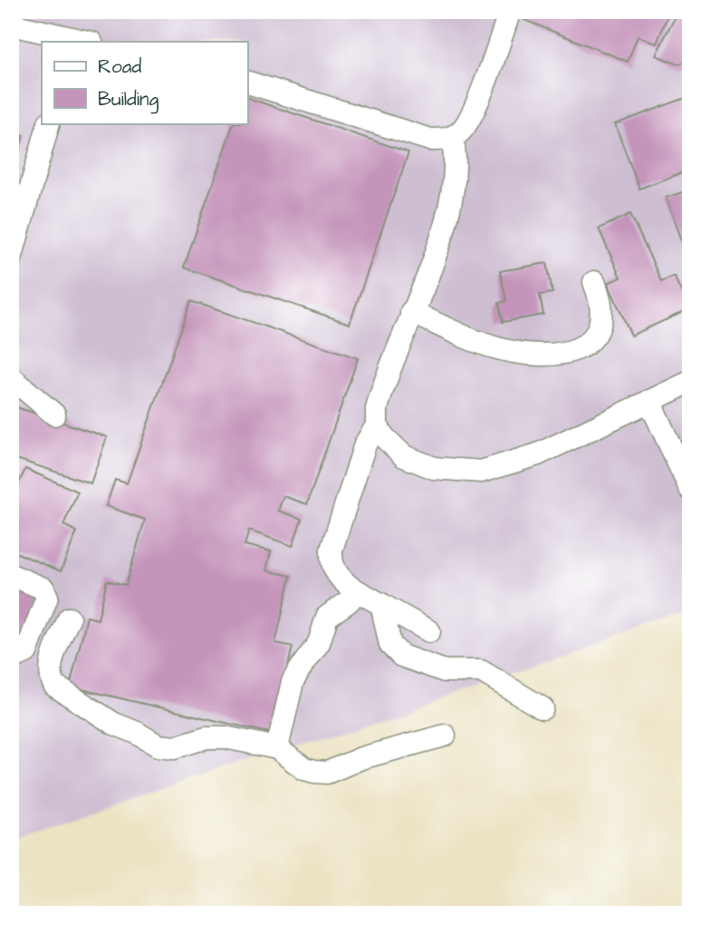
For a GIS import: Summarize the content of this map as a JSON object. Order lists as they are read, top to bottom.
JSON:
{
  "legend": ["Road", "Building"]
}
